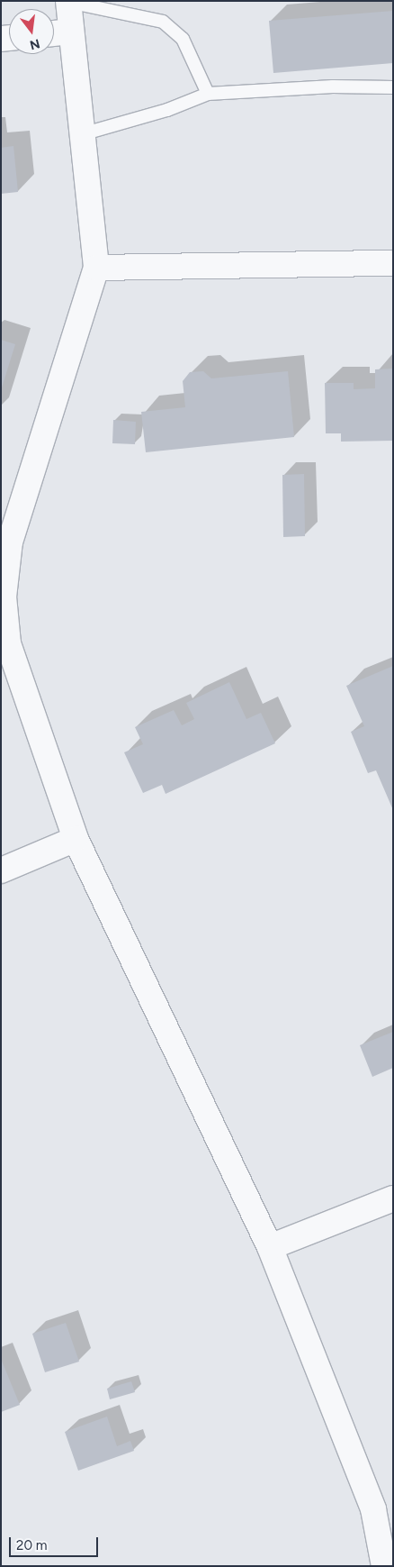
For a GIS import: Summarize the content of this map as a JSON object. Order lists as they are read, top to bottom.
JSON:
{
  "scale_bar": "20 m",
  "north": "bottom"
}
